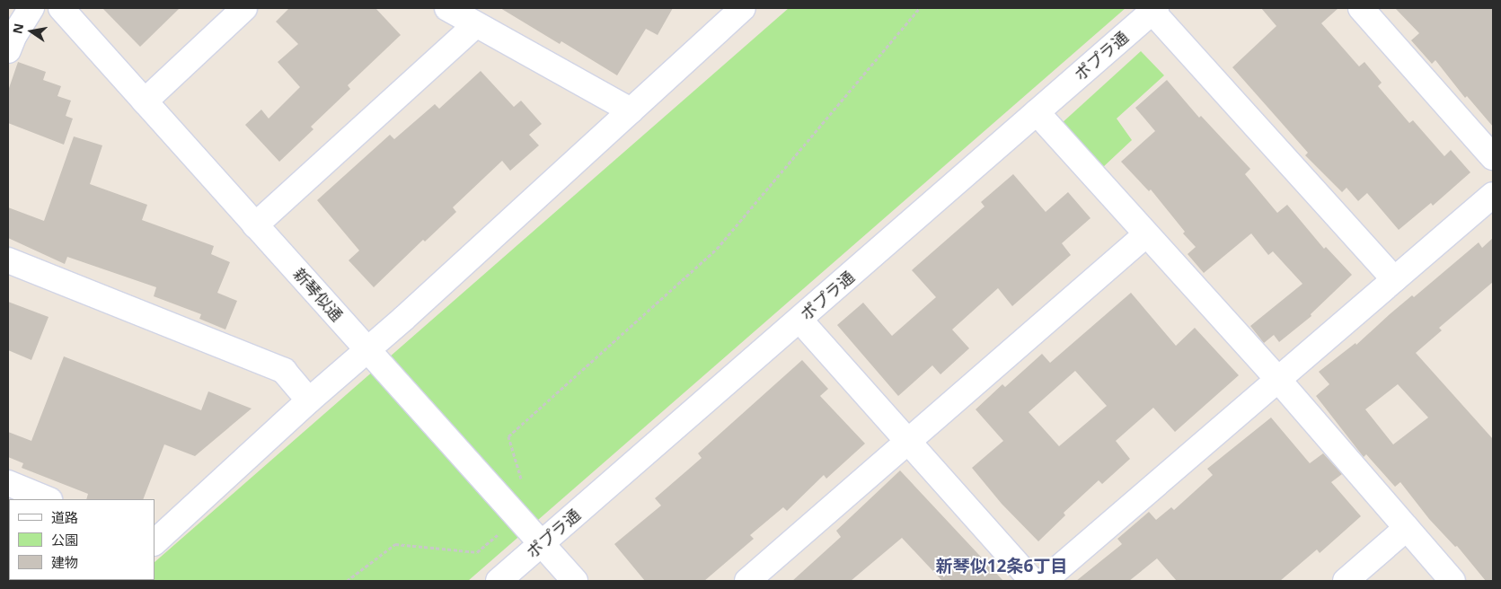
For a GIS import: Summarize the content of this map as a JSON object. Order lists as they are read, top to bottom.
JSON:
{
  "streets": {
    "street": ["ポプラ通", "新琴似通"]
  },
  "crossings": [
    ["ポプラ通", "新琴似通"]
  ],
  "districts": ["新琴似12条6丁目"],
  "legend": ["道路", "公園", "建物"],
  "north": "left"
}
